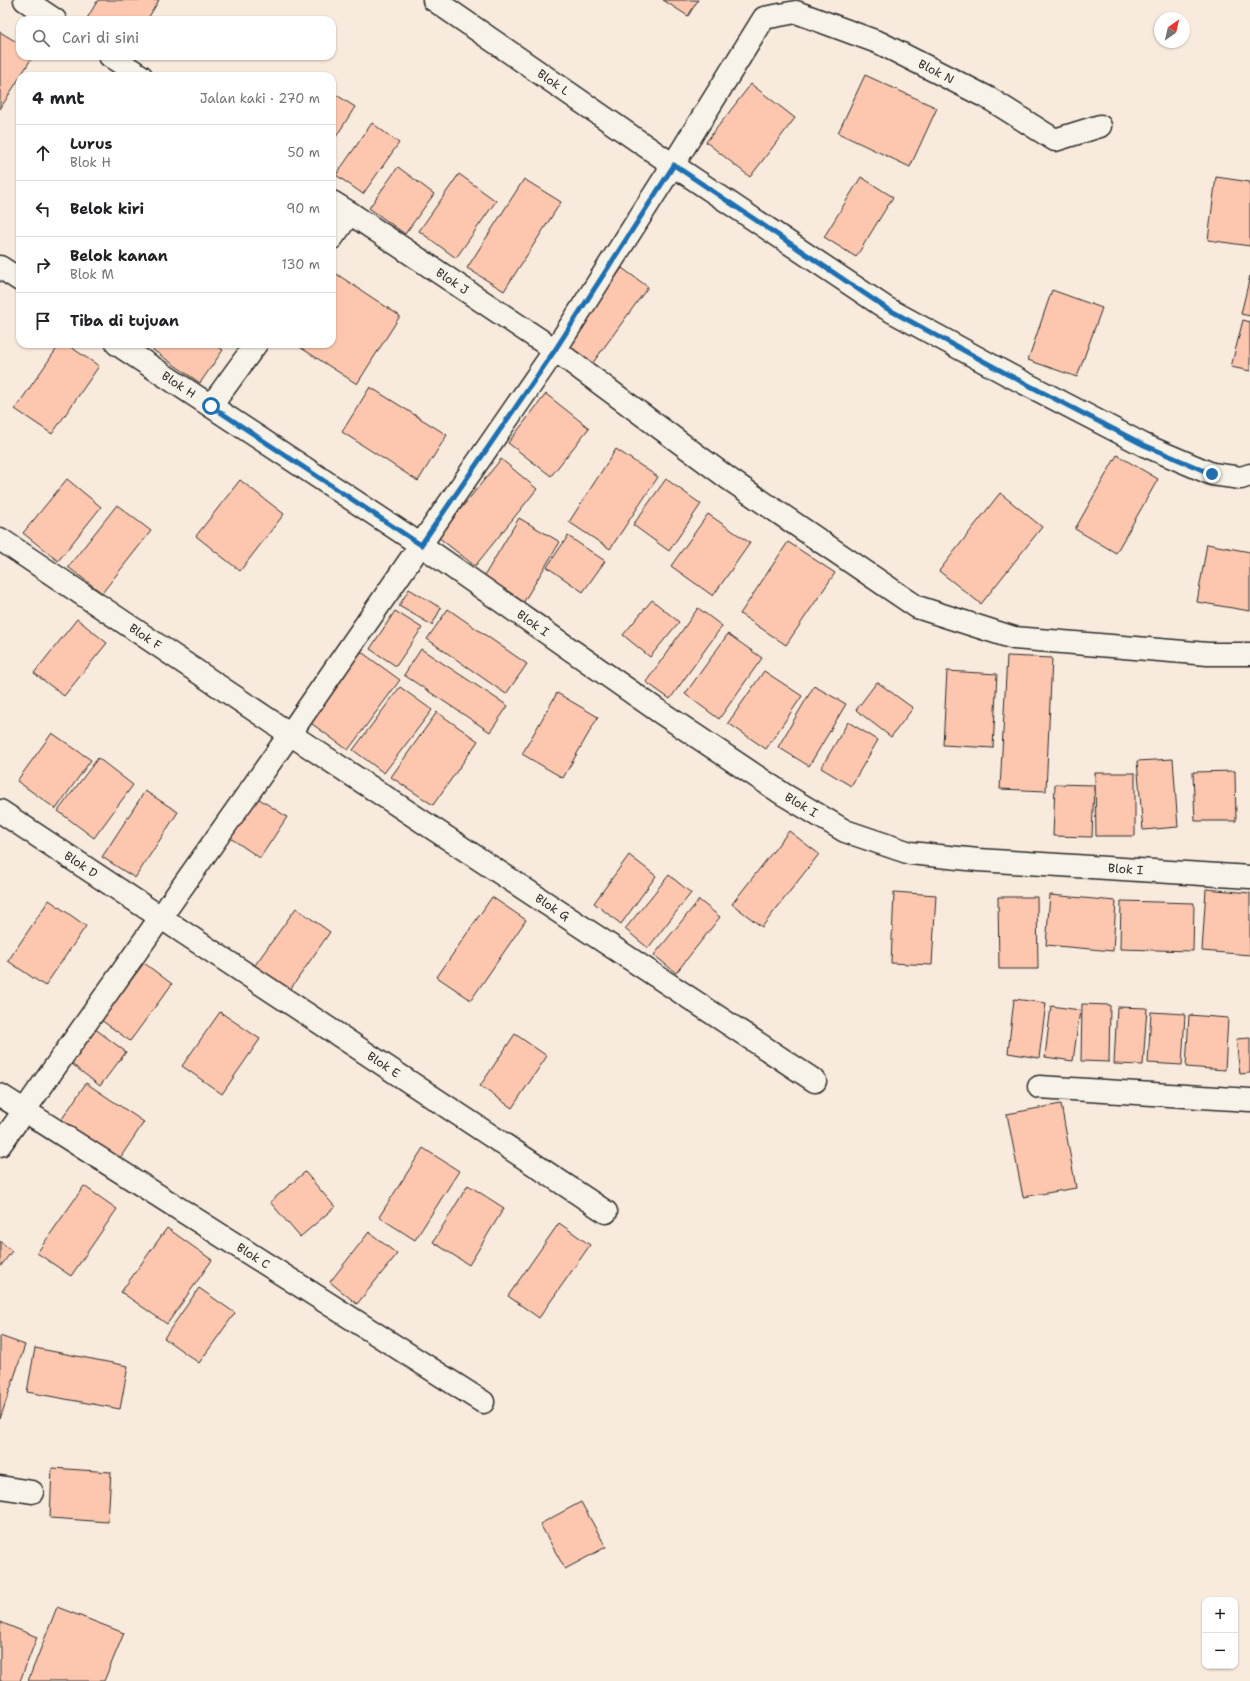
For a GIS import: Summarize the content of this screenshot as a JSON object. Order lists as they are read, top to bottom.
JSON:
{
  "streets": {
    "street": [
      "Blok N",
      "Blok L",
      "Blok J",
      "Blok H",
      "Blok I",
      "Blok F",
      "Blok D",
      "Blok G",
      "Blok E",
      "Blok C"
    ]
  },
  "crossings": [
    ["Blok N", "Blok L"],
    ["Blok H", "Blok I"],
    ["Blok F", "Blok G"],
    ["Blok D", "Blok E"]
  ],
  "north": "top right",
  "page": {
    "search": "Cari di sini",
    "heading": ["4 mnt", "Jalan kaki · 270 m"],
    "list": [
      ["Lurus", "Blok H", "50 m"],
      ["Belok kiri", "90 m"],
      ["Belok kanan", "Blok M", "130 m"],
      "Tiba di tujuan"
    ],
    "map_buttons": ["+", "−"]
  }
}
